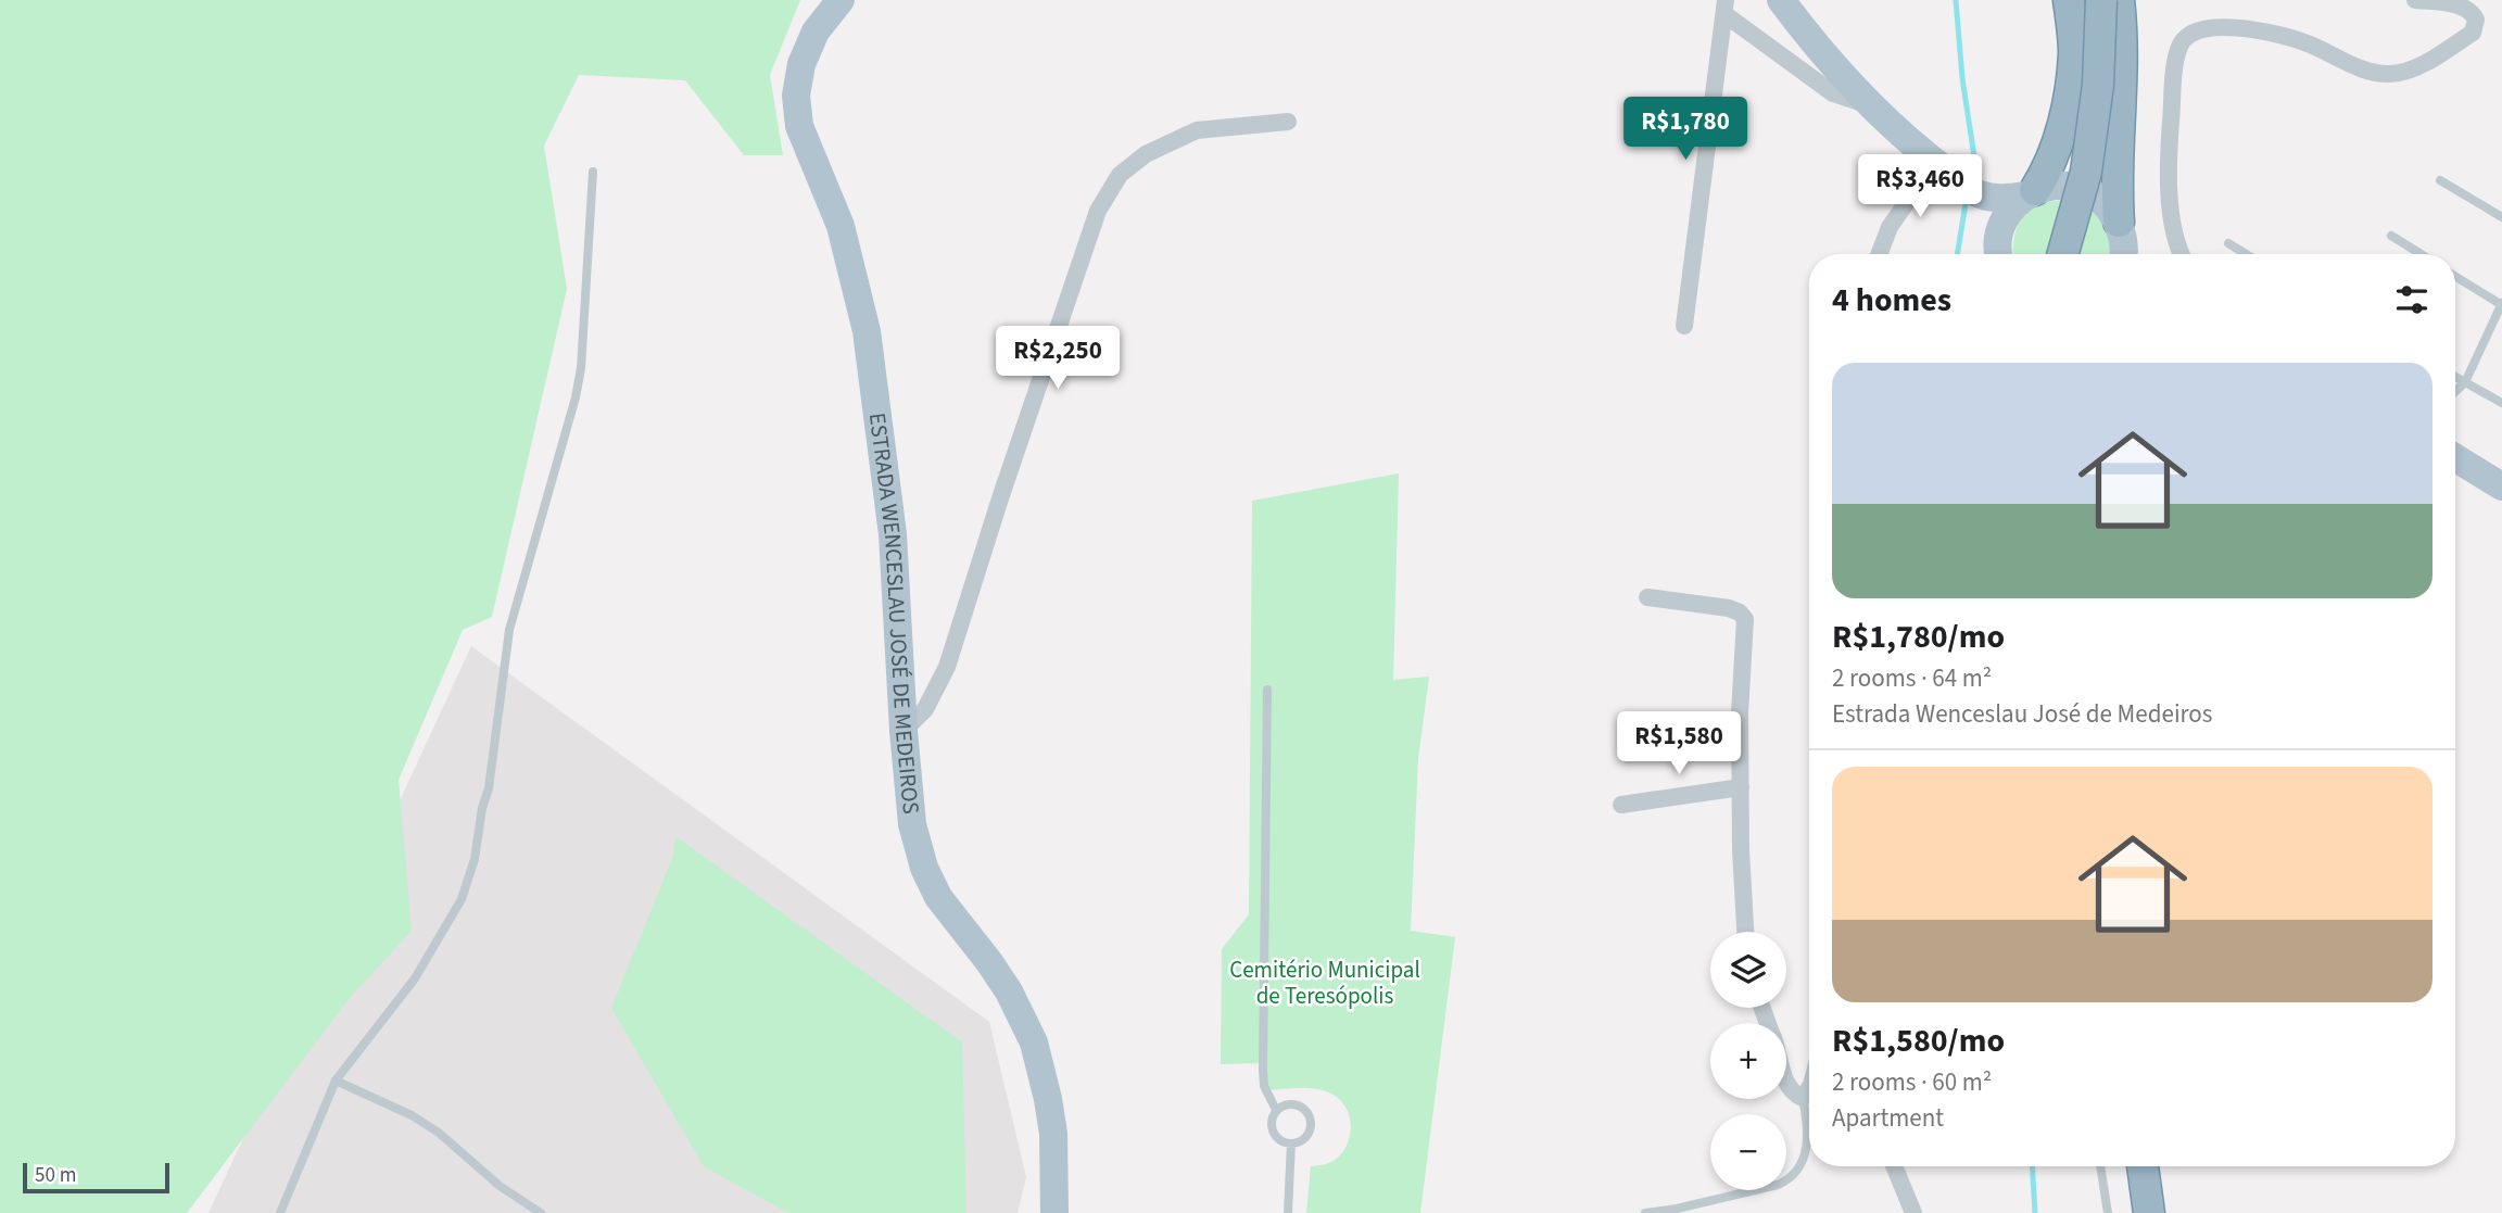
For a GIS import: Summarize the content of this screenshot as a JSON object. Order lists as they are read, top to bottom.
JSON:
{
  "streets": {
    "main road": ["ESTRADA WENCESLAU JOSÉ DE MEDEIROS"]
  },
  "parks": ["Cemitério Municipal de Teresópolis"],
  "scale_bar": "50 m",
  "page": {
    "price": [
      "R$1,780",
      "R$3,460",
      "R$2,250",
      "R$1,580"
    ],
    "heading": "4 homes",
    "list": [
      {
        "name": "R$1,780/mo",
        "note": "2 rooms · 64 m² · Estrada Wenceslau José de Medeiros"
      },
      {
        "name": "R$1,580/mo",
        "note": "2 rooms · 60 m² · Apartment"
      }
    ],
    "map_buttons": ["+", "−"],
    "scale": "50 m"
  }
}
